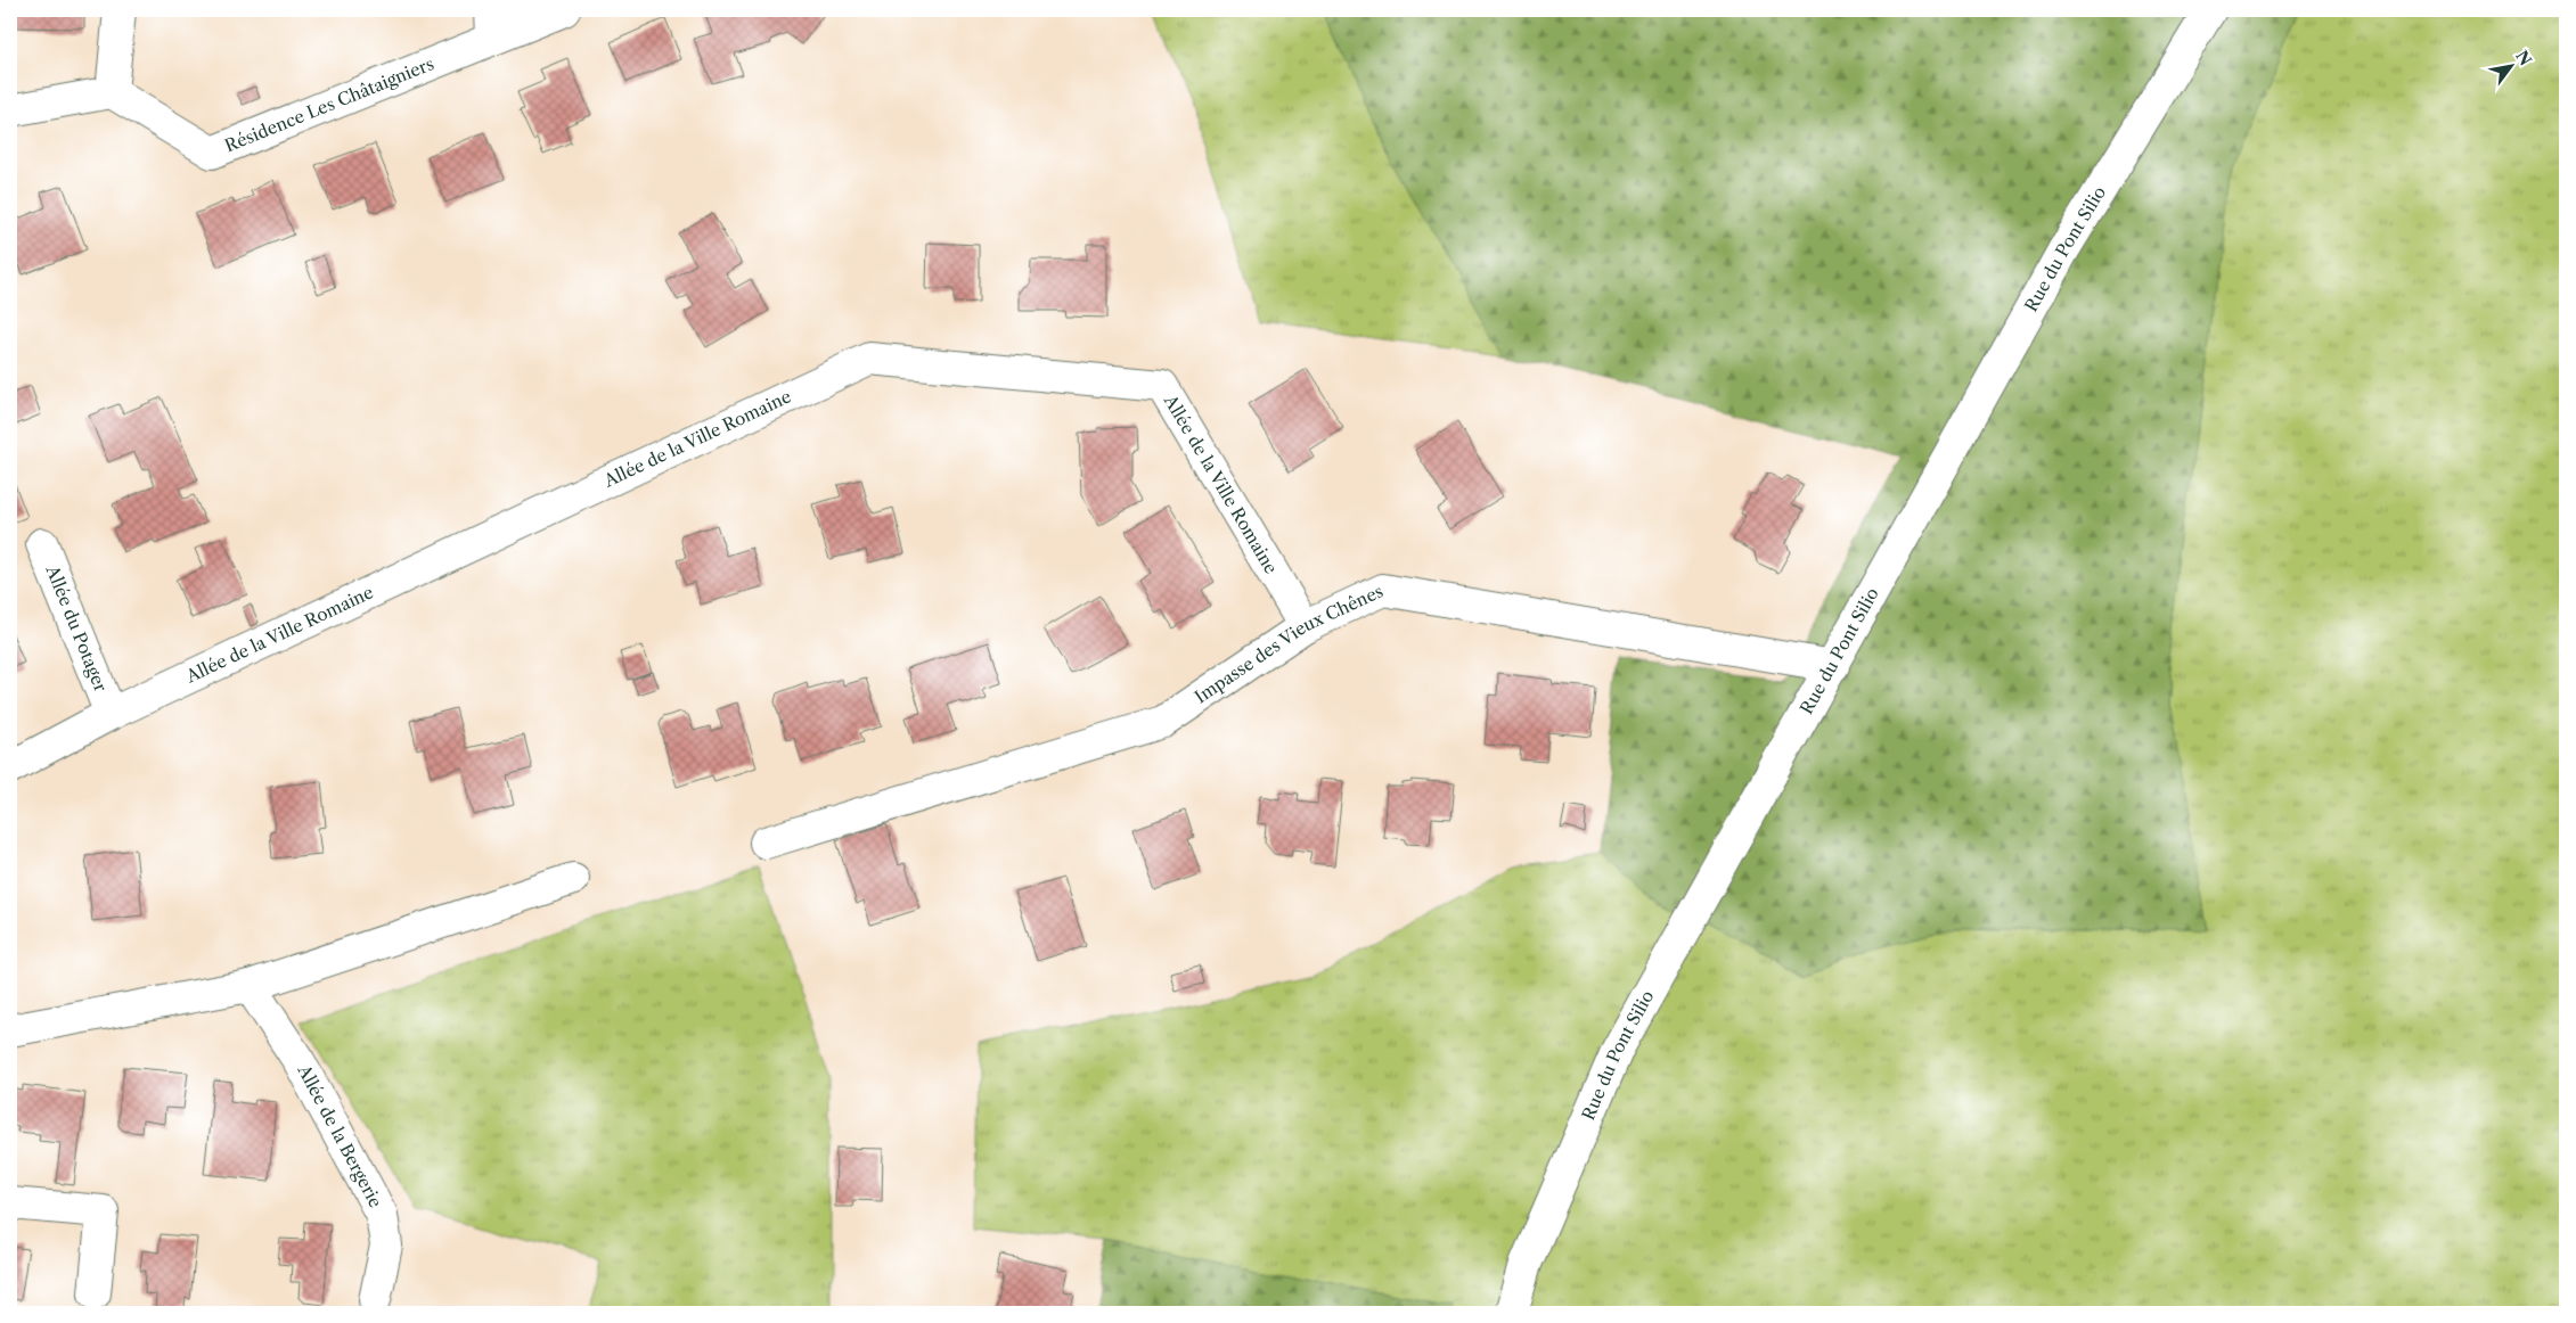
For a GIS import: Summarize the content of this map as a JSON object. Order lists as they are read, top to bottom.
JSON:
{
  "streets": {
    "street": [
      "Résidence Les Châtaigniers",
      "Rue du Pont Silio",
      "Allée de la Ville Romaine",
      "Allée du Potager",
      "Impasse des Vieux Chênes",
      "Allée de la Bergerie"
    ]
  },
  "crossings": [
    ["Rue du Pont Silio", "Impasse des Vieux Chênes"],
    ["Allée de la Ville Romaine", "Allée du Potager"],
    ["Allée de la Ville Romaine", "Impasse des Vieux Chênes"]
  ],
  "north": "top right"
}
